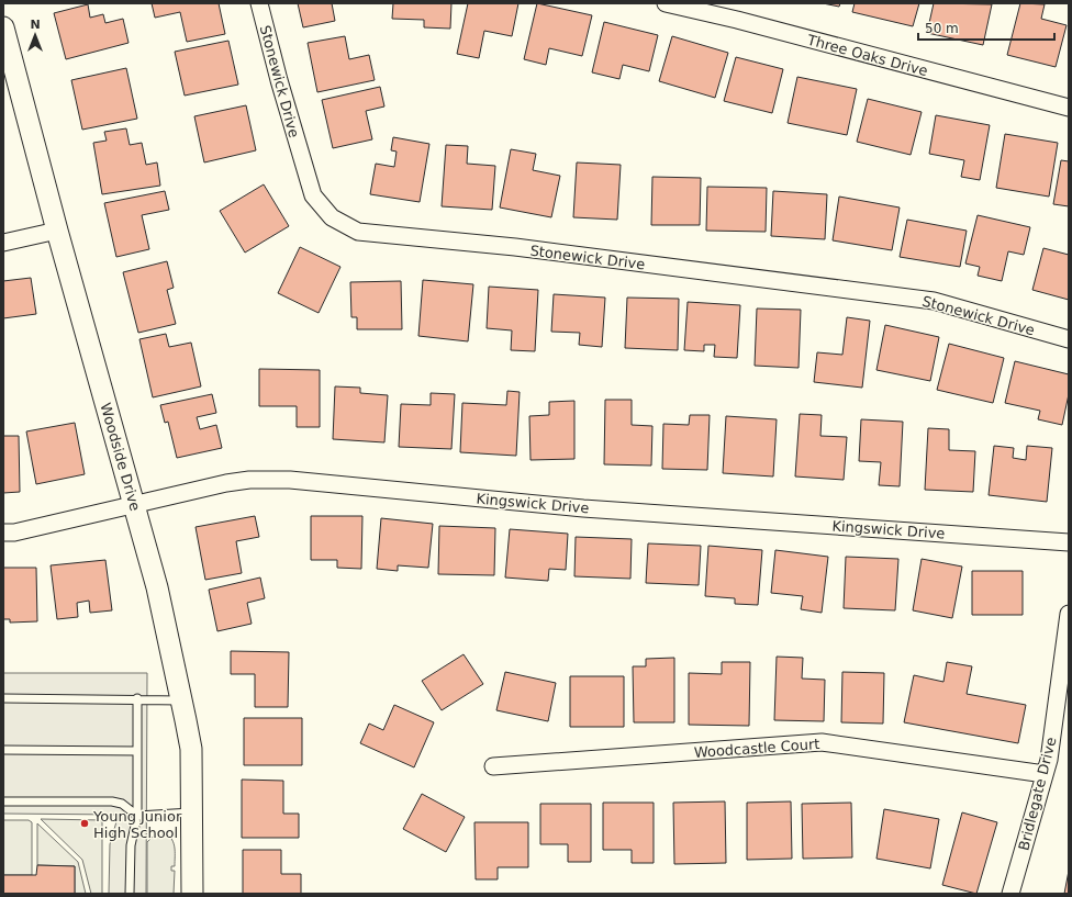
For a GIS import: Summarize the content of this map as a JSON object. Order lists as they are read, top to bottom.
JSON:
{
  "streets": {
    "street": [
      "Three Oaks Drive",
      "Stonewick Drive",
      "Woodside Drive",
      "Kingswick Drive",
      "Woodcastle Court",
      "Bridlegate Drive"
    ]
  },
  "crossings": [
    ["Woodside Drive", "Kingswick Drive"],
    ["Woodcastle Court", "Bridlegate Drive"]
  ],
  "places": ["Young Junior High School"],
  "scale_bar": "50 m",
  "north": "top"
}
